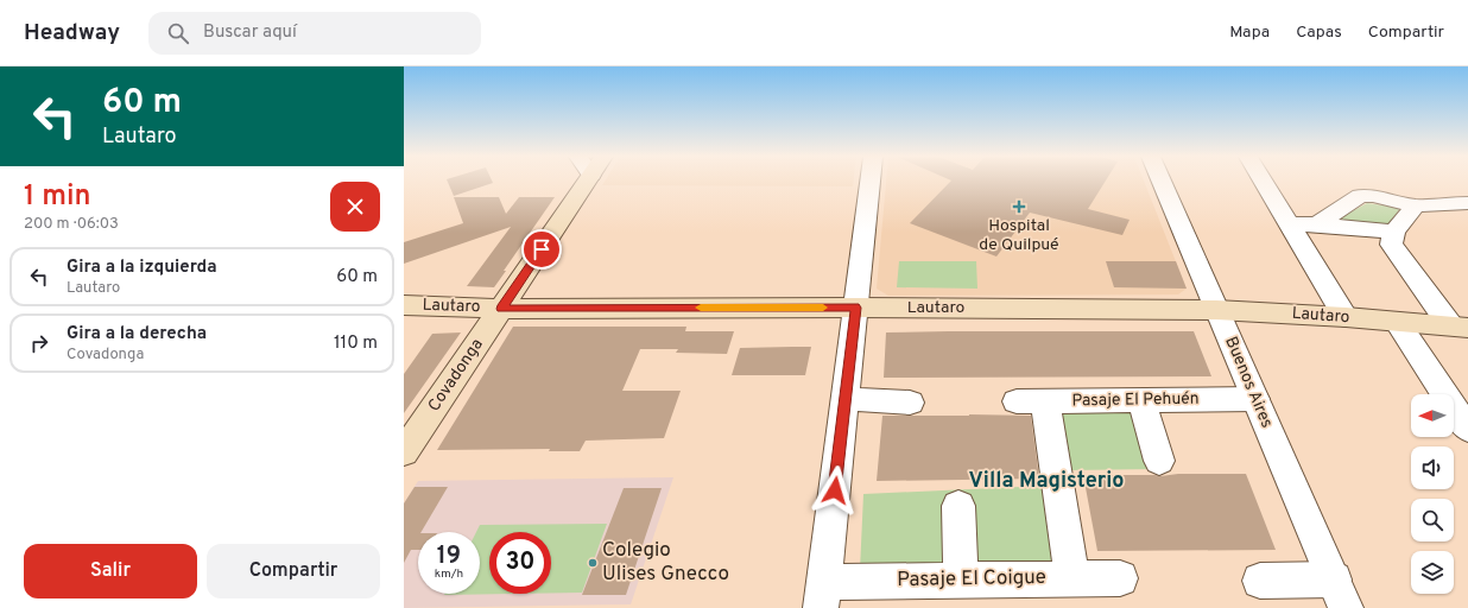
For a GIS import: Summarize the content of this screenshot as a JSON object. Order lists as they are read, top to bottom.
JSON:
{
  "streets": {
    "main road": ["Lautaro", "Covadonga"],
    "street": ["Buenos Aires", "Pasaje El Pehuén", "Pasaje El Coigue"]
  },
  "crossings": [
    ["Lautaro", "Covadonga"],
    ["Lautaro", "Buenos Aires"],
    ["Buenos Aires", "Pasaje El Pehuén"],
    ["Pasaje El Pehuén", "Pasaje El Coigue"]
  ],
  "districts": ["Villa Magisterio"],
  "places": {
    "health": ["Hospital de Quilpué"],
    "other": ["Colegio Ulises Gnecco"]
  },
  "north": "left",
  "page": {
    "header": "Headway",
    "search": "Buscar aquí",
    "nav": ["Mapa", "Capas", "Compartir"],
    "turn": ["60 m", "Lautaro"],
    "heading": ["1 min", "200 m · 06:03"],
    "list": [
      {
        "name": "Gira a la izquierda",
        "note": "Lautaro",
        "value": "60 m"
      },
      {
        "name": "Gira a la derecha",
        "note": "Covadonga",
        "value": "110 m"
      }
    ],
    "speed": "19 km/h",
    "limit": "30",
    "buttons": ["Salir", "Compartir"]
  }
}
